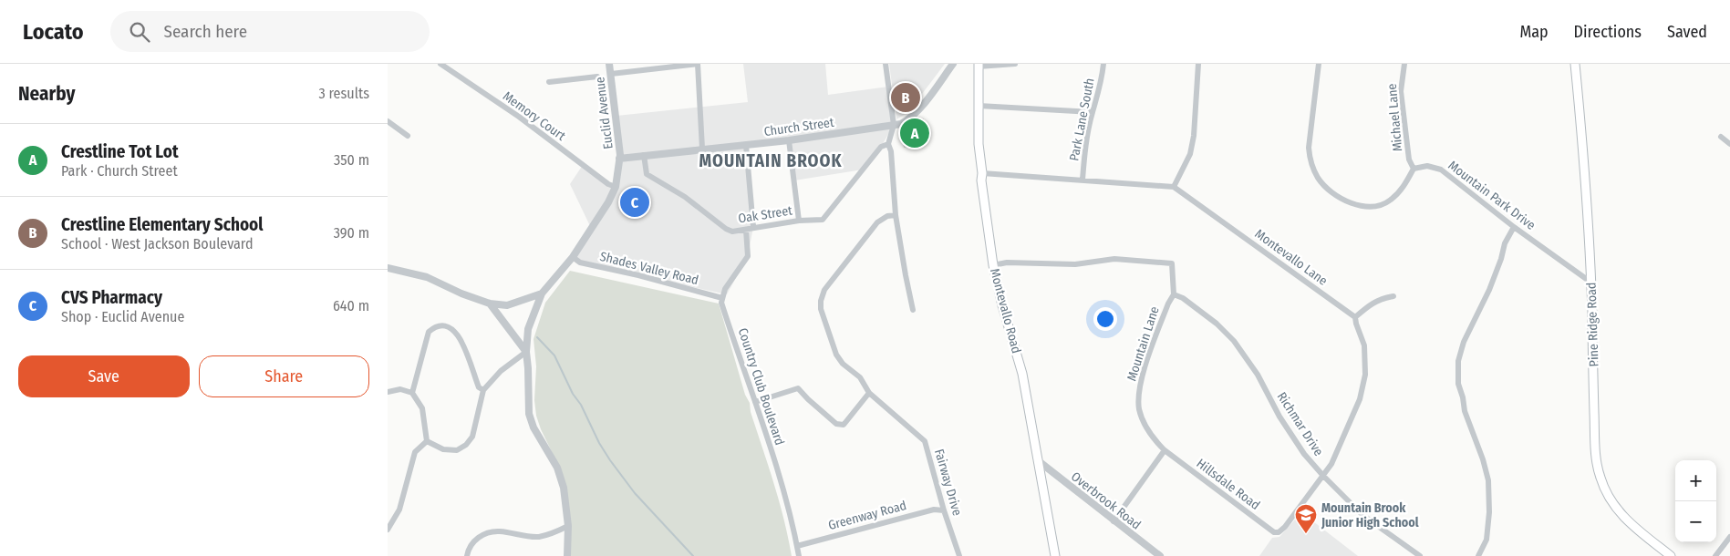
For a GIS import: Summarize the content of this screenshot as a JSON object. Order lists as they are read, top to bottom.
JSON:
{
  "streets": {
    "main road": ["Montevallo Road", "Pine Ridge Road"],
    "street": [
      "Euclid Avenue",
      "Memory Court",
      "Michael Lane",
      "Park Lane South",
      "Church Street",
      "Mountain Park Drive",
      "Oak Street",
      "Montevallo Lane",
      "Shades Valley Road",
      "Mountain Lane",
      "Country Club Boulevard",
      "Richmar Drive",
      "Fairway Drive",
      "Hillsdale Road",
      "Overbrook Road",
      "Greenway Road"
    ]
  },
  "crossings": [
    ["Euclid Avenue", "Memory Court"],
    ["Euclid Avenue", "Church Street"],
    ["Euclid Avenue", "Shades Valley Road"],
    ["Michael Lane", "Mountain Park Drive"],
    ["Church Street", "Oak Street"],
    ["Mountain Park Drive", "Pine Ridge Road"],
    ["Shades Valley Road", "Country Club Boulevard"],
    ["Montevallo Road", "Mountain Lane"],
    ["Montevallo Road", "Overbrook Road"],
    ["Mountain Lane", "Richmar Drive"],
    ["Mountain Lane", "Hillsdale Road"],
    ["Country Club Boulevard", "Greenway Road"],
    ["Richmar Drive", "Hillsdale Road"],
    ["Fairway Drive", "Greenway Road"]
  ],
  "districts": ["MOUNTAIN BROOK"],
  "places": {
    "school or university": ["Mountain Brook Junior High School"]
  },
  "page": {
    "header": "Locato",
    "search": "Search here",
    "nav": ["Map", "Directions", "Saved"],
    "heading": ["Nearby", "3 results"],
    "pins": ["B", "A", "C"],
    "list": [
      {
        "mark": "A",
        "name": "Crestline Tot Lot",
        "note": "Park · Church Street",
        "value": "350 m"
      },
      {
        "mark": "B",
        "name": "Crestline Elementary School",
        "note": "School · West Jackson Boulevard",
        "value": "390 m"
      },
      {
        "mark": "C",
        "name": "CVS Pharmacy",
        "note": "Shop · Euclid Avenue",
        "value": "640 m"
      }
    ],
    "buttons": ["Save", "Share"],
    "map_buttons": ["+", "−"]
  }
}
